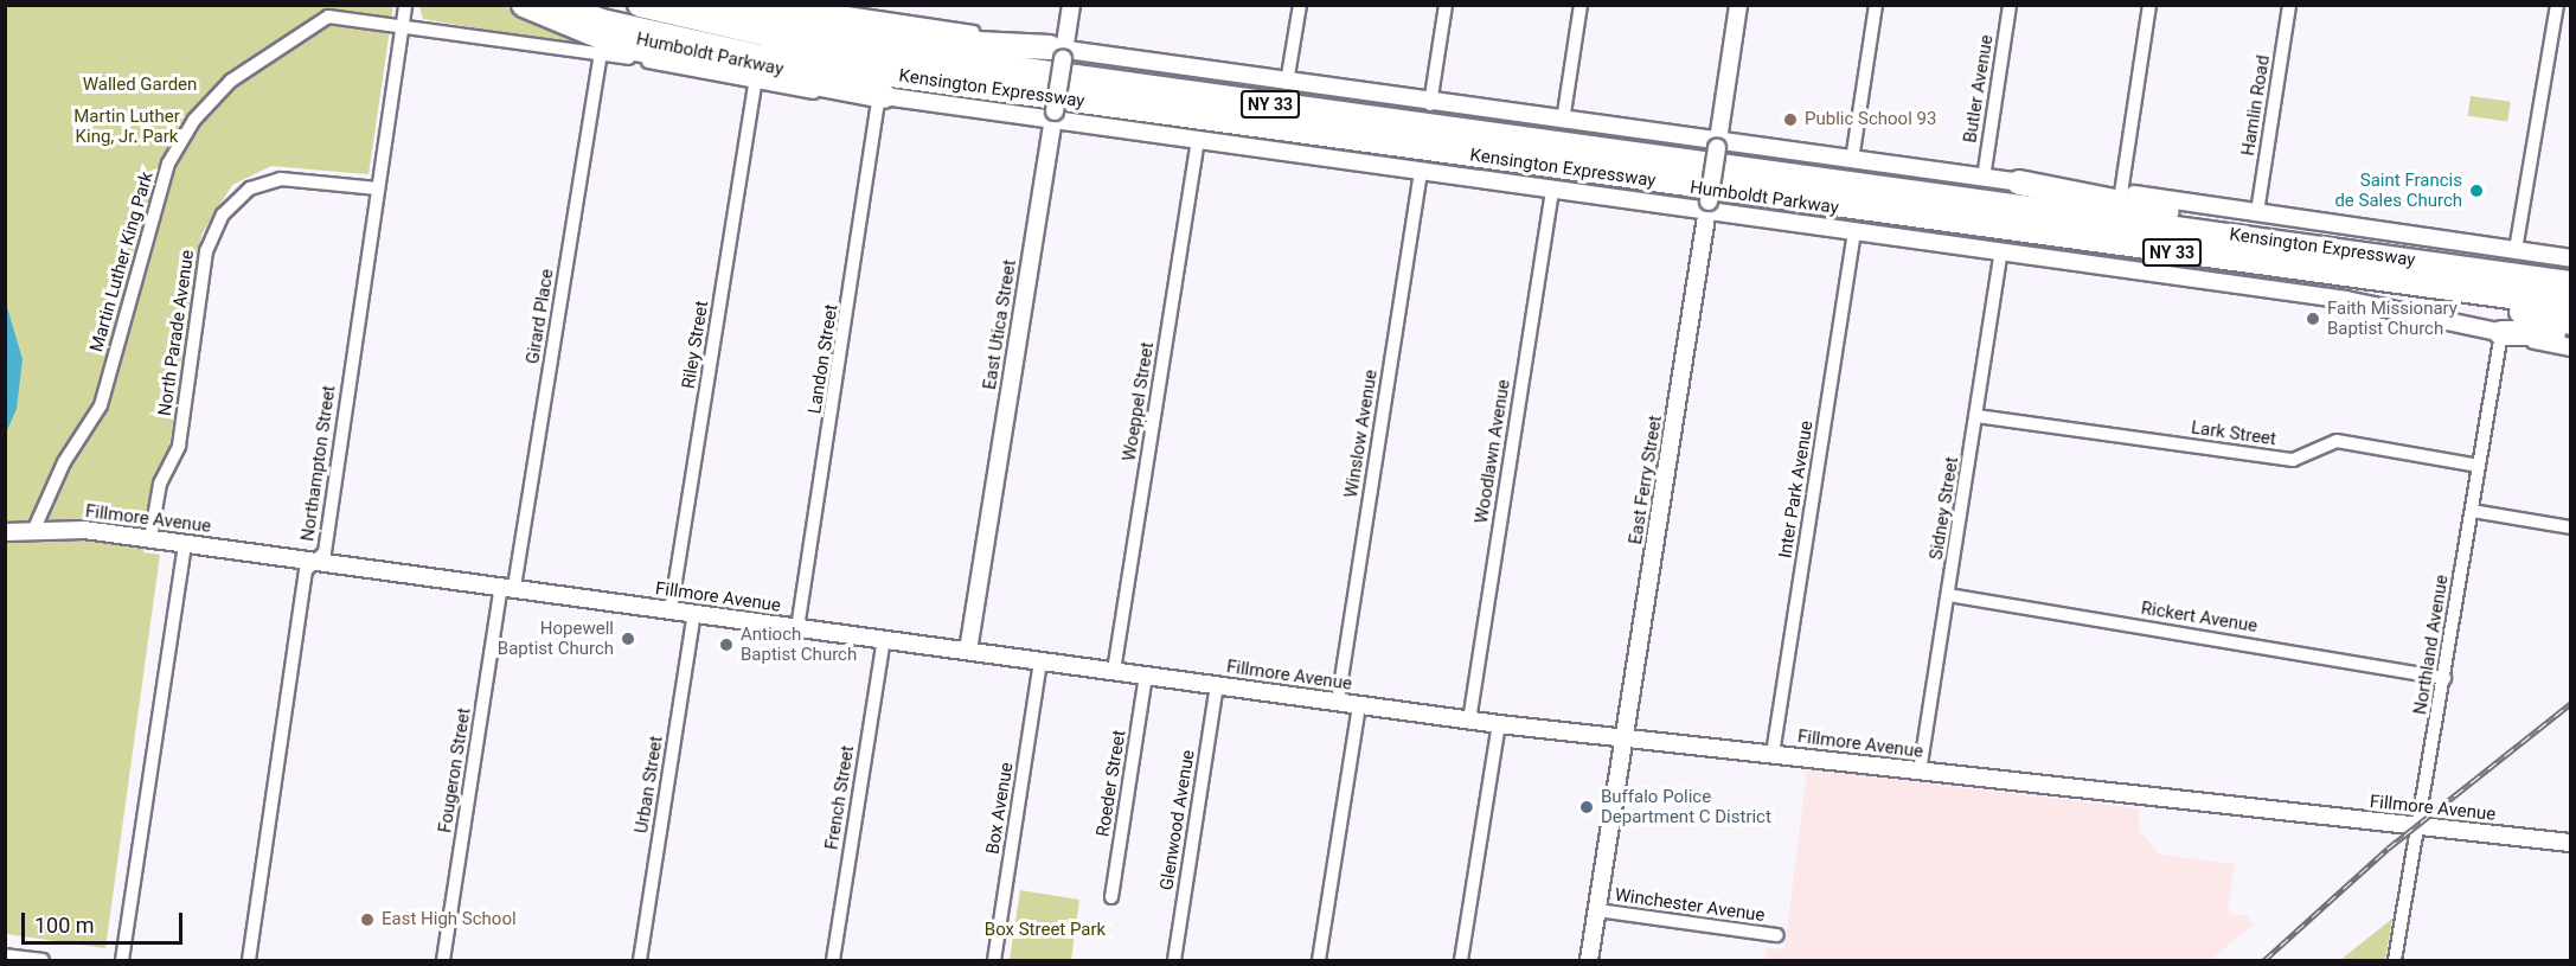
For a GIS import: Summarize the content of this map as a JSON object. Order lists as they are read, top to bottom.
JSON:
{
  "streets": {
    "highway": ["Kensington Expressway", "NY 33"],
    "street": [
      "Humboldt Parkway",
      "Butler Avenue",
      "Hamlin Road",
      "Martin Luther King Park",
      "Girard Place",
      "East Utica Street",
      "North Parade Avenue",
      "Riley Street",
      "Landon Street",
      "Woeppel Street",
      "Winslow Avenue",
      "Lark Street",
      "Woodlawn Avenue",
      "Northampton Street",
      "East Ferry Street",
      "Inter Park Avenue",
      "Sidney Street",
      "Fillmore Avenue",
      "Rickert Avenue",
      "Northland Avenue",
      "Fougeron Street",
      "Roeder Street",
      "Urban Street",
      "French Street",
      "Box Avenue",
      "Glenwood Avenue",
      "Winchester Avenue"
    ]
  },
  "crossings": [
    ["Humboldt Parkway", "Martin Luther King Park"],
    ["Humboldt Parkway", "Girard Place"],
    ["Humboldt Parkway", "East Utica Street"],
    ["Humboldt Parkway", "Riley Street"],
    ["Humboldt Parkway", "Landon Street"],
    ["Humboldt Parkway", "Woeppel Street"],
    ["Humboldt Parkway", "Winslow Avenue"],
    ["Humboldt Parkway", "Woodlawn Avenue"],
    ["Humboldt Parkway", "Northampton Street"],
    ["Humboldt Parkway", "East Ferry Street"],
    ["Humboldt Parkway", "Inter Park Avenue"],
    ["Humboldt Parkway", "Sidney Street"],
    ["Humboldt Parkway", "Northland Avenue"],
    ["Martin Luther King Park", "Northampton Street"],
    ["Martin Luther King Park", "Fillmore Avenue"],
    ["Girard Place", "Fillmore Avenue"],
    ["Girard Place", "Fougeron Street"],
    ["East Utica Street", "Fillmore Avenue"],
    ["North Parade Avenue", "Northampton Street"],
    ["North Parade Avenue", "Fillmore Avenue"],
    ["Riley Street", "Fillmore Avenue"],
    ["Landon Street", "Fillmore Avenue"],
    ["Woeppel Street", "Fillmore Avenue"],
    ["Winslow Avenue", "Fillmore Avenue"],
    ["Lark Street", "Sidney Street"],
    ["Lark Street", "Northland Avenue"],
    ["Woodlawn Avenue", "Fillmore Avenue"],
    ["Northampton Street", "Fillmore Avenue"],
    ["East Ferry Street", "Fillmore Avenue"],
    ["East Ferry Street", "Winchester Avenue"],
    ["Inter Park Avenue", "Fillmore Avenue"],
    ["Sidney Street", "Fillmore Avenue"],
    ["Sidney Street", "Rickert Avenue"],
    ["Fillmore Avenue", "Northland Avenue"],
    ["Fillmore Avenue", "Fougeron Street"],
    ["Fillmore Avenue", "Roeder Street"],
    ["Fillmore Avenue", "Urban Street"],
    ["Fillmore Avenue", "French Street"],
    ["Fillmore Avenue", "Box Avenue"],
    ["Fillmore Avenue", "Glenwood Avenue"],
    ["Rickert Avenue", "Northland Avenue"]
  ],
  "parks": ["Walled Garden", "Martin Luther King, Jr. Park", "Box Street Park"],
  "places": [
    "Public School 93",
    "Saint Francis de Sales Church",
    "Faith Missionary Baptist Church",
    "Hopewell Baptist Church",
    "Antioch Baptist Church",
    "Buffalo Police Department C District",
    "East High School"
  ],
  "scale_bar": "100 m"
}
